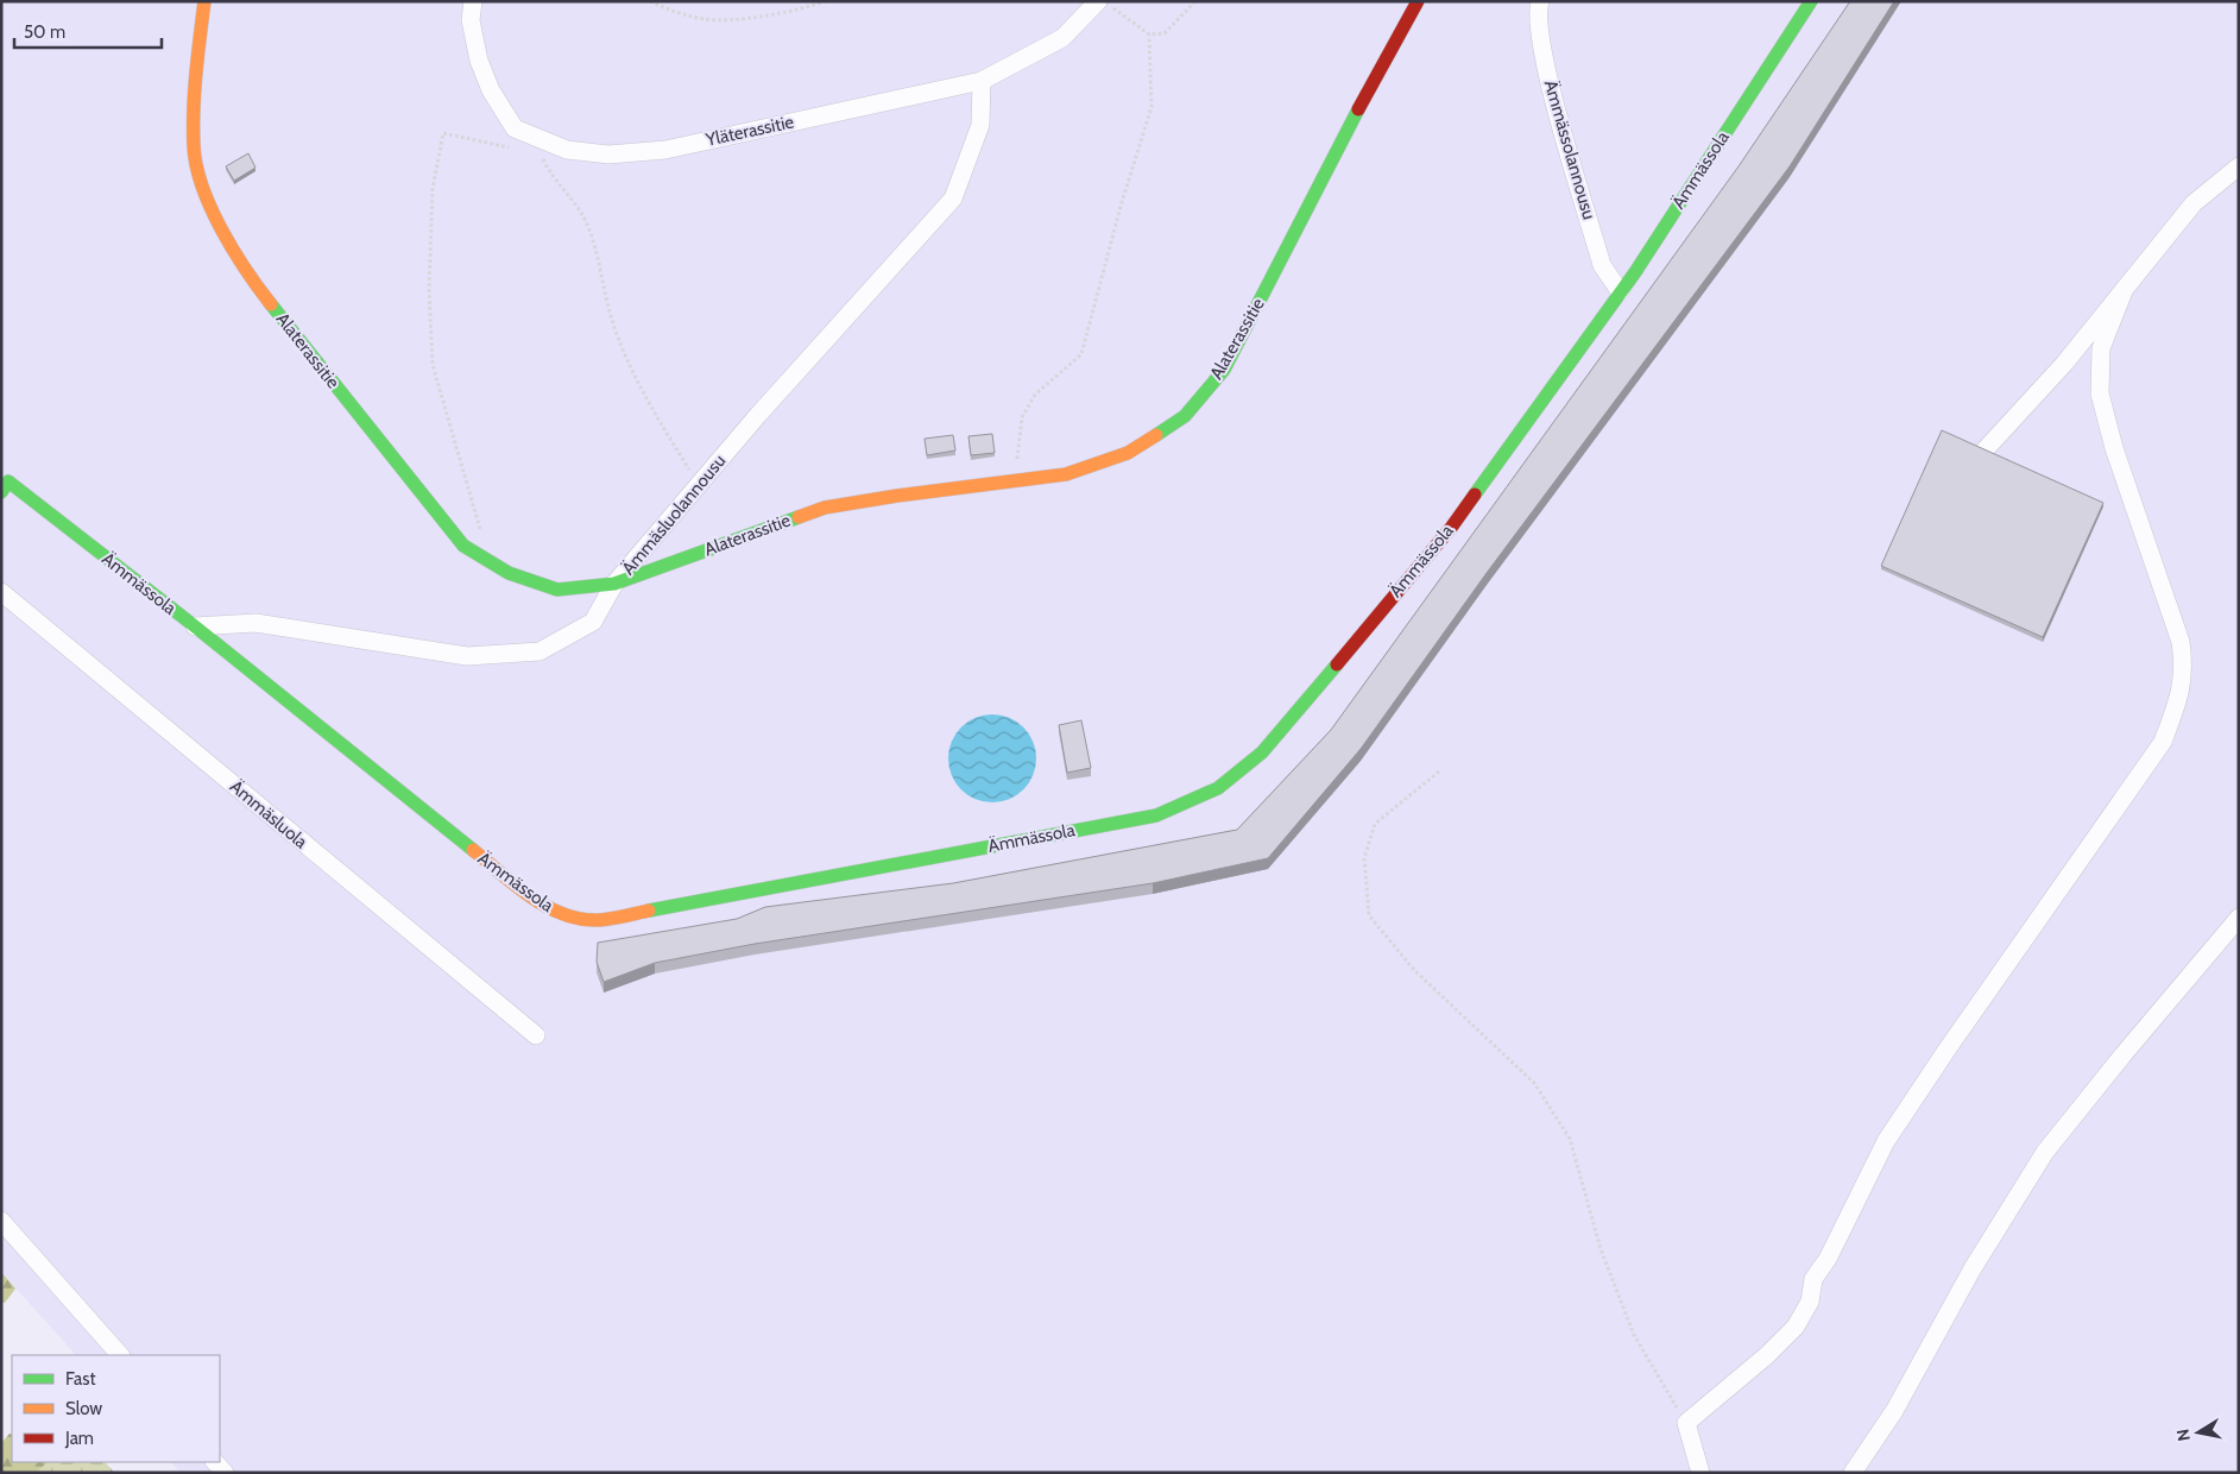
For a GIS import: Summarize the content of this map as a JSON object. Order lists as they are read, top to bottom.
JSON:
{
  "streets": {
    "street": [
      "Yläterassitie",
      "Ämmässolannousu",
      "Ämmässola",
      "Alaterassitie",
      "Ämmäsluolannousu",
      "Ämmäsluola"
    ]
  },
  "crossings": [
    ["Yläterassitie", "Ämmäsluolannousu"],
    ["Ämmässolannousu", "Ämmässola"],
    ["Ämmässola", "Ämmäsluolannousu"],
    ["Alaterassitie", "Ämmäsluolannousu"]
  ],
  "legend": ["Fast", "Slow", "Jam"],
  "scale_bar": "50 m",
  "north": "left"
}
